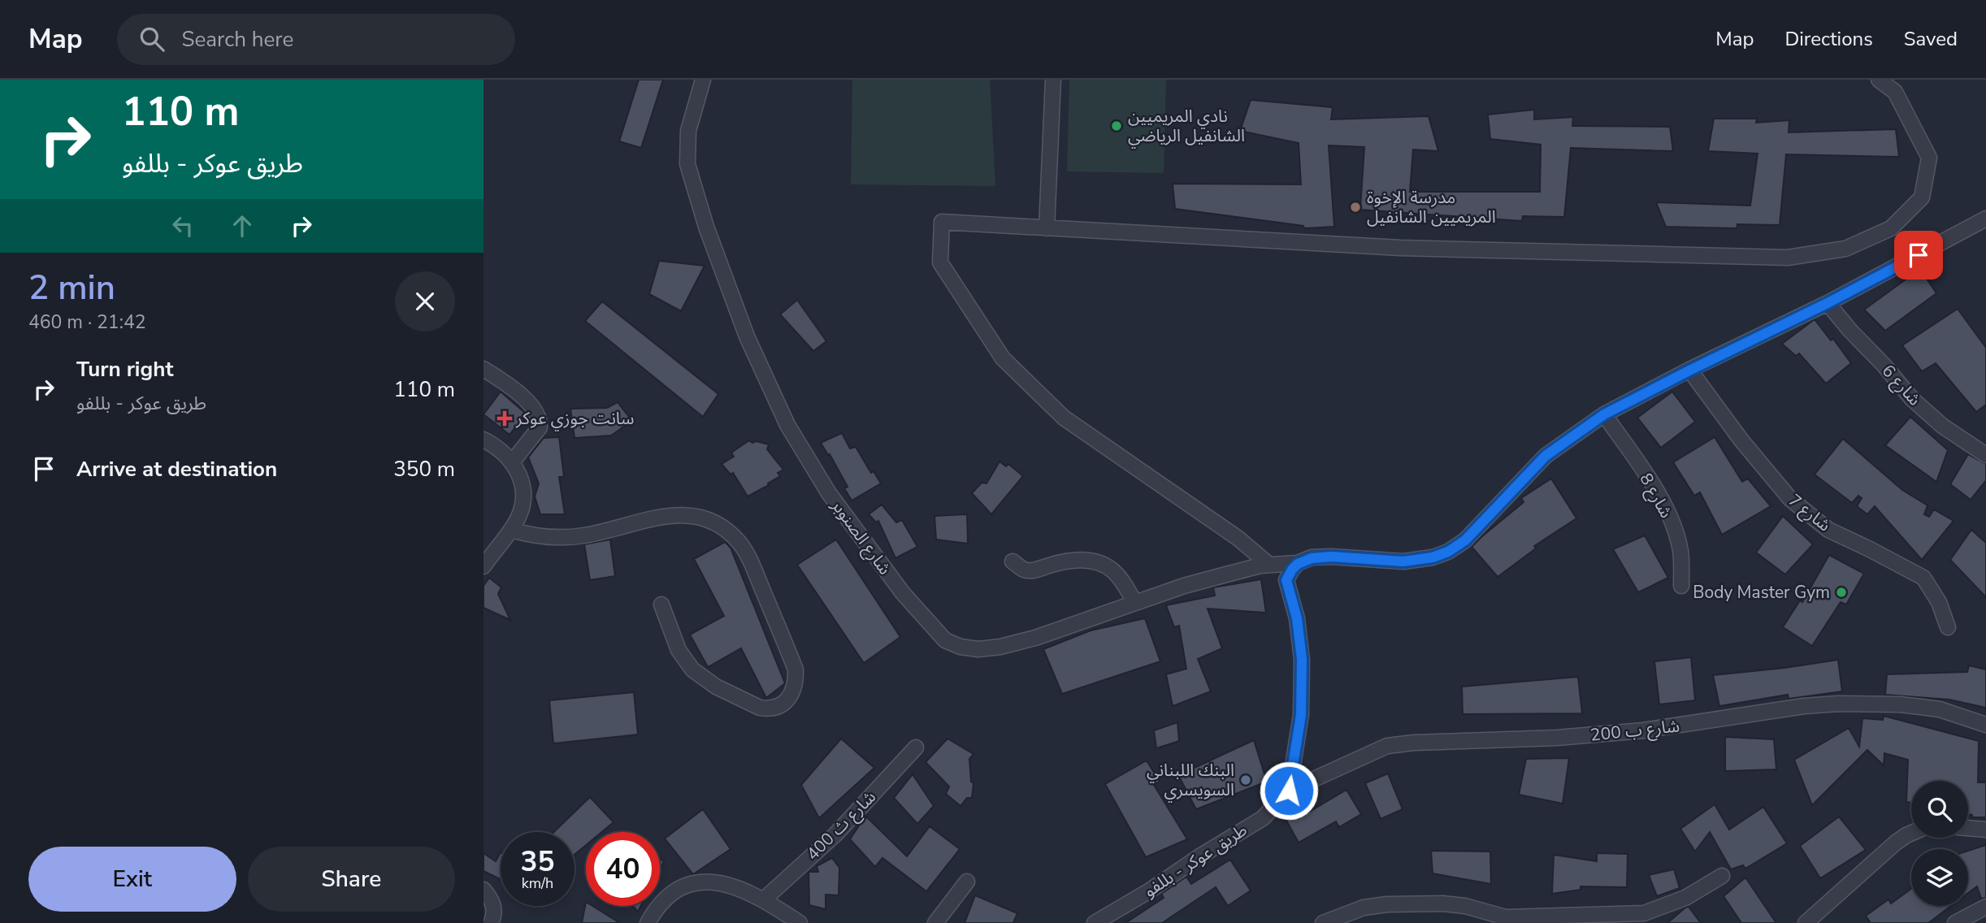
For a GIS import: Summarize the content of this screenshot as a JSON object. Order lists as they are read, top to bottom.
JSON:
{
  "streets": {
    "street": [
      "شارع 6",
      "شارع 8",
      "شارع 7",
      "شارع الصنوبر",
      "شارع ب 200",
      "شارع ث 400",
      "طريق عوكر - بللفو"
    ]
  },
  "crossings": [
    ["شارع ب 200", "طريق عوكر - بللفو"]
  ],
  "places": {
    "other": [
      "نادي المريميين الشانفيل الرياضي",
      "مدرسة الإخوة المريميين الشانفيل",
      "Body Master Gym",
      "البنك اللبناني السويسري"
    ],
    "health": ["سانت جوزي عوكر"]
  },
  "page": {
    "header": "Map",
    "search": "Search here",
    "nav": ["Map", "Directions", "Saved"],
    "turn": ["110 m", "طريق عوكر - بللفو"],
    "heading": ["2 min", "460 m · 21:42"],
    "list": [
      {
        "name": "Turn right",
        "note": "طريق عوكر - بللفو",
        "value": "110 m"
      },
      {
        "name": "Arrive at destination",
        "value": "350 m"
      }
    ],
    "speed": "35 km/h",
    "limit": "40",
    "buttons": ["Exit", "Share"]
  }
}
